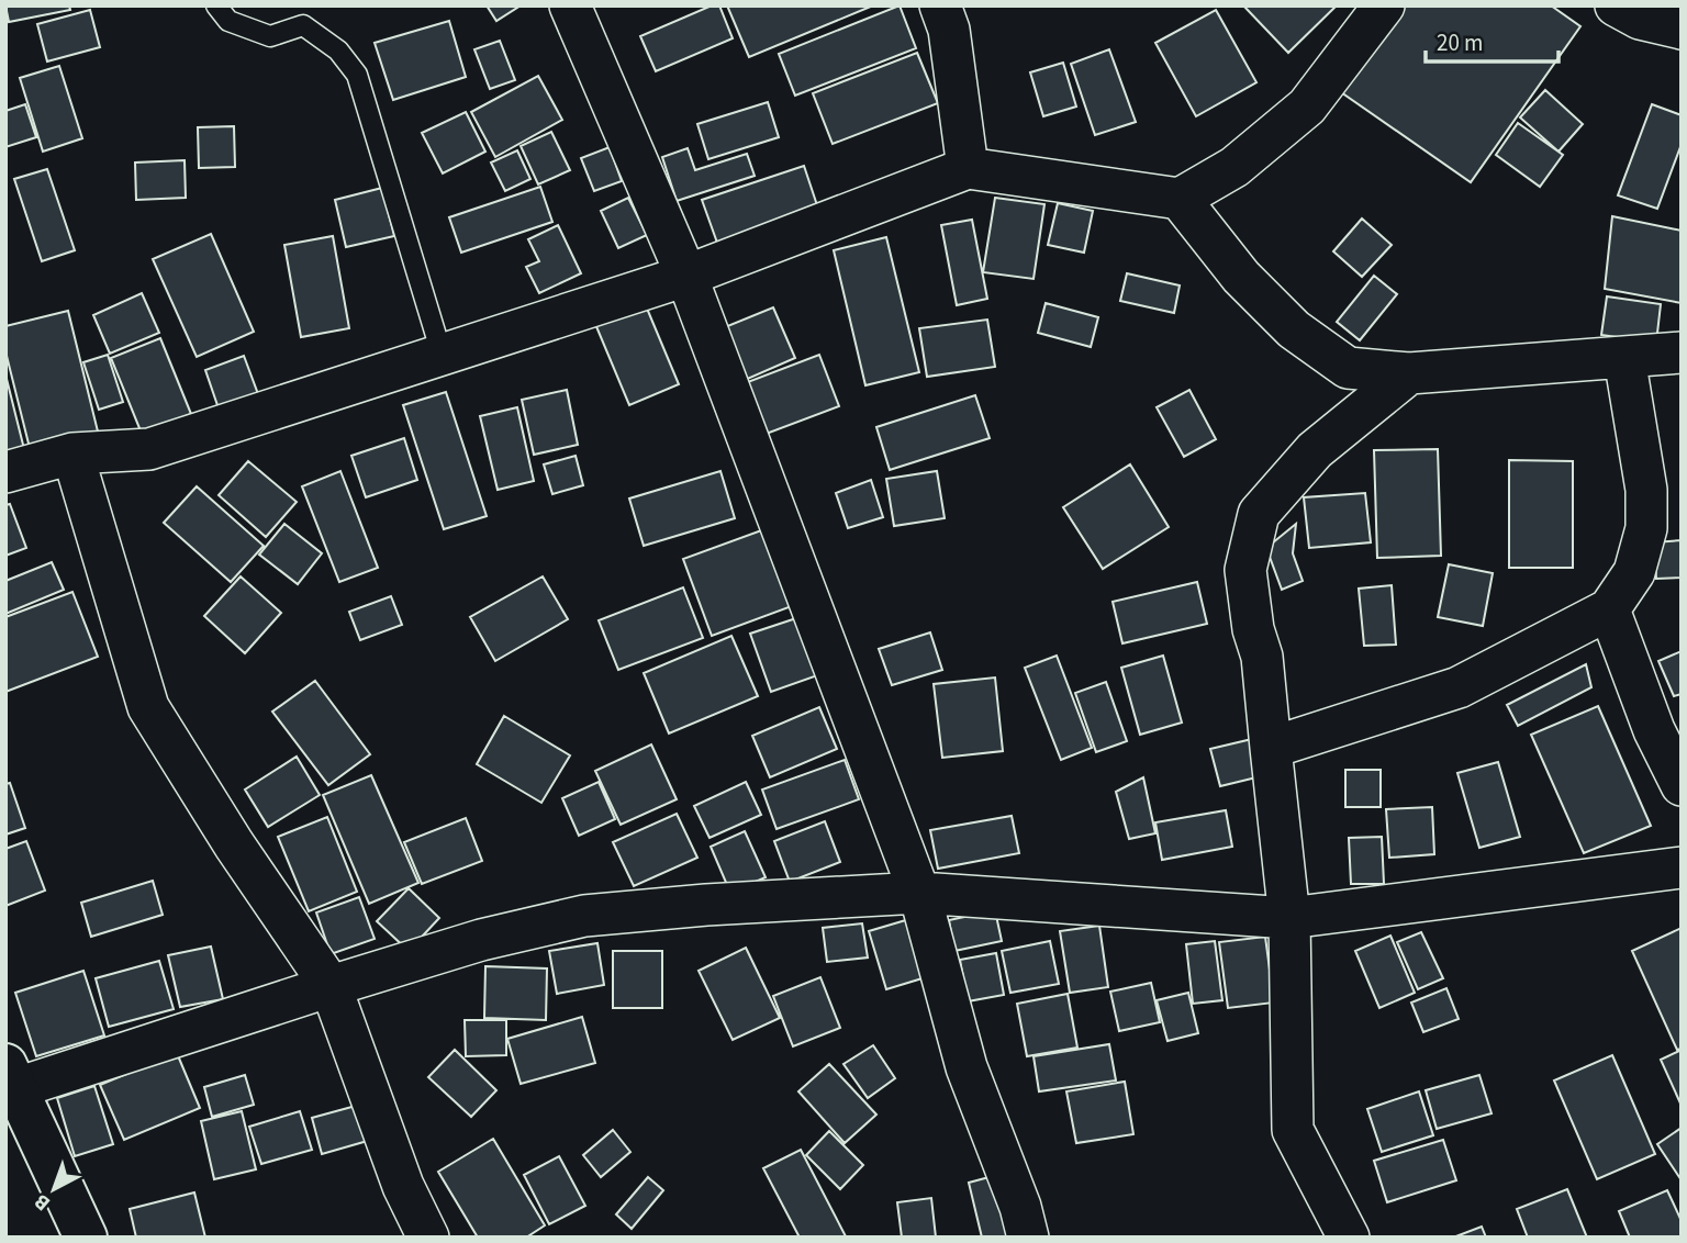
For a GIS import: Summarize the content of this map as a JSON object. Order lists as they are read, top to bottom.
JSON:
{
  "scale_bar": "20 m",
  "north": "bottom left"
}
